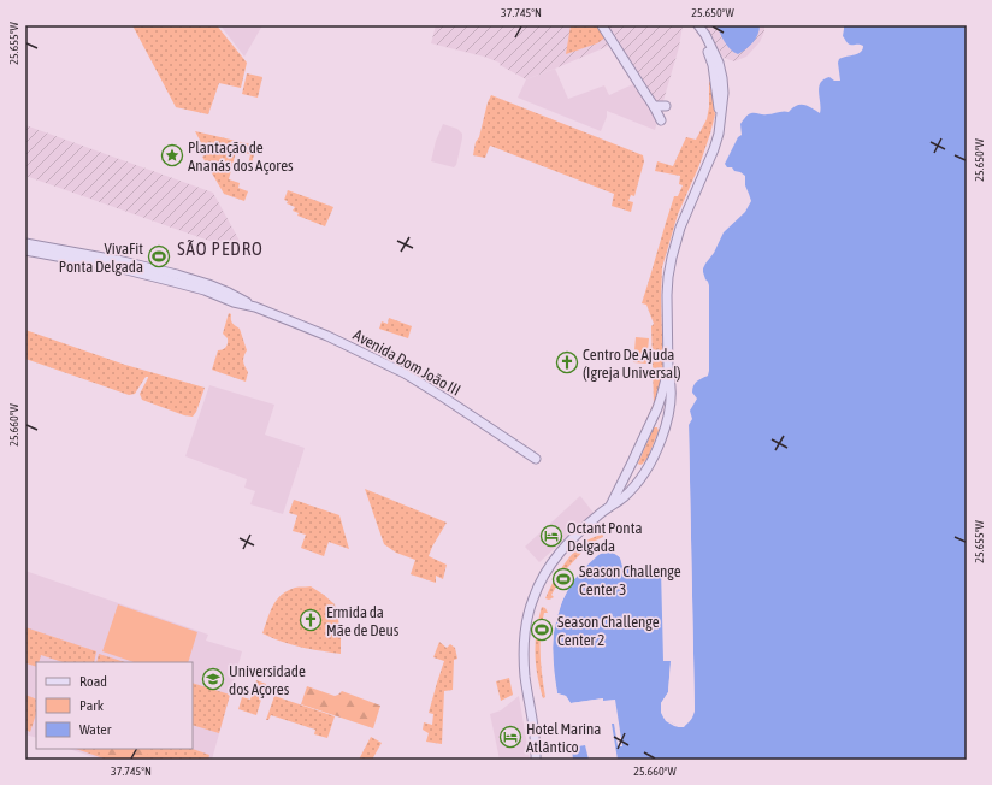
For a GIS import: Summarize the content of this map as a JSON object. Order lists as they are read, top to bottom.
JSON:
{
  "streets": {
    "main road": ["Avenida Dom João III"]
  },
  "districts": ["SÃO PEDRO"],
  "places": {
    "place": ["Plantação de Ananás dos Açores"],
    "sports": ["VivaFit Ponta Delgada", "Season Challenge Center 3", "Season Challenge Center 2"],
    "church": ["Centro De Ajuda (Igreja Universal)", "Ermida da Mãe de Deus"],
    "hotel": ["Octant Ponta Delgada", "Hotel Marina Atlântico"],
    "school or university": ["Universidade dos Açores"]
  },
  "legend": ["Road", "Park", "Water"],
  "coordinates": [
    "37.745°N",
    "25.650°W",
    "25.655°W",
    "25.660°W"
  ]
}
